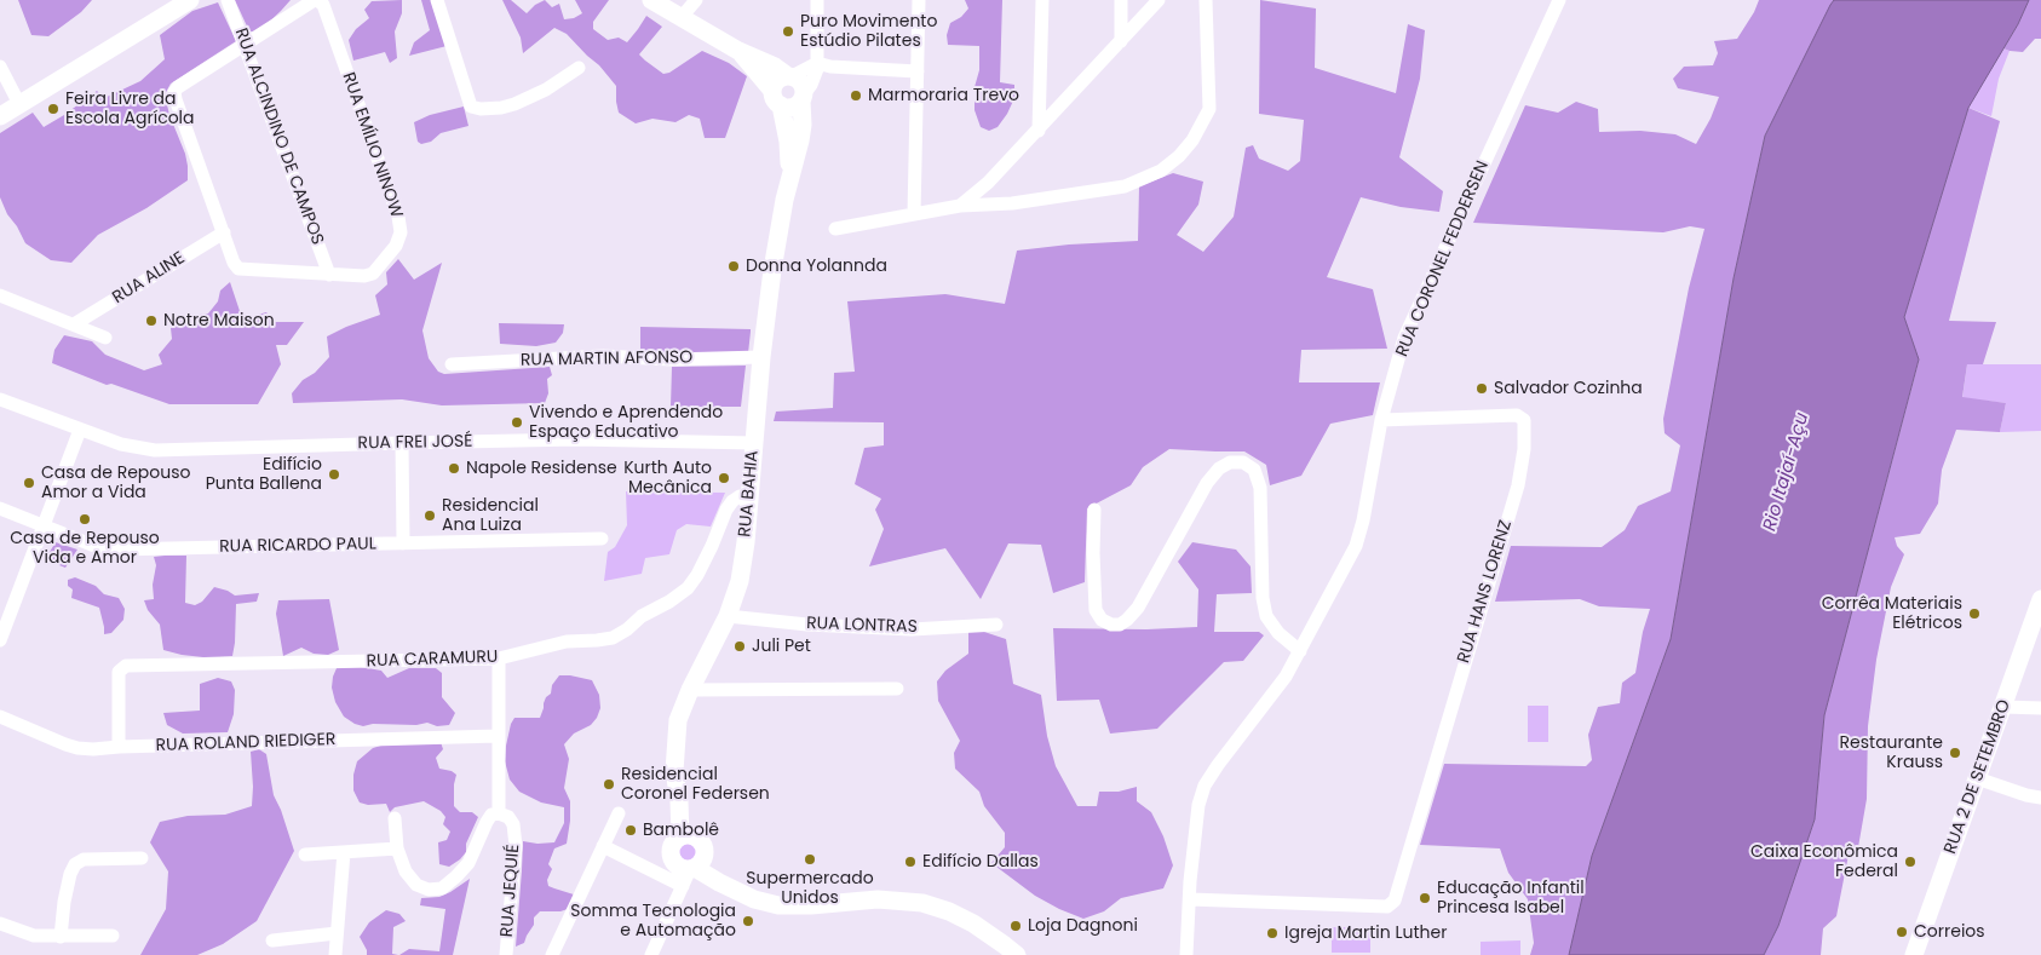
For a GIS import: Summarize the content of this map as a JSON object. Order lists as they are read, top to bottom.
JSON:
{
  "streets": {
    "main road": ["RUA BAHIA", "RUA 2 DE SETEMBRO"],
    "street": [
      "RUA ALCINDINO DE CAMPOS",
      "RUA EMÍLIO NINOW",
      "RUA CORONEL FEDDERSEN",
      "RUA ALINE",
      "RUA MARTIN AFONSO",
      "RUA FREI JOSÉ",
      "RUA RICARDO PAUL",
      "RUA HANS LORENZ",
      "RUA LONTRAS",
      "RUA CARAMURU",
      "RUA ROLAND RIEDIGER",
      "RUA JEQUIÉ"
    ]
  },
  "crossings": [
    ["RUA ALCINDINO DE CAMPOS", "RUA EMÍLIO NINOW"],
    ["RUA EMÍLIO NINOW", "RUA ALINE"],
    ["RUA CORONEL FEDDERSEN", "RUA HANS LORENZ"],
    ["RUA MARTIN AFONSO", "RUA BAHIA"],
    ["RUA FREI JOSÉ", "RUA BAHIA"],
    ["RUA BAHIA", "RUA LONTRAS"],
    ["RUA BAHIA", "RUA CARAMURU"],
    ["RUA CARAMURU", "RUA ROLAND RIEDIGER"]
  ],
  "water": ["Rio Itajaí-Açu"],
  "places": [
    "Puro Movimento Estúdio Pilates",
    "Marmoraria Trevo",
    "Feira Livre da Escola Agrícola",
    "Donna Yolannda",
    "Notre Maison",
    "Salvador Cozinha",
    "Vivendo e Aprendendo Espaço Educativo",
    "Napole Residense",
    "Edifício Punta Ballena",
    "Kurth Auto Mecânica",
    "Casa de Repouso Amor a Vida",
    "Residencial Ana Luiza",
    "Casa de Repouso Vida e Amor",
    "Corrêa Materiais Elétricos",
    "Juli Pet",
    "Restaurante Krauss",
    "Residencial Coronel Federsen",
    "Bambolê",
    "Supermercado Unidos",
    "Edifício Dallas",
    "Caixa Econômica Federal",
    "Educação Infantil Princesa Isabel",
    "Somma Tecnologia e Automação",
    "Loja Dagnoni",
    "Correios",
    "Igreja Martin Luther"
  ]
}
